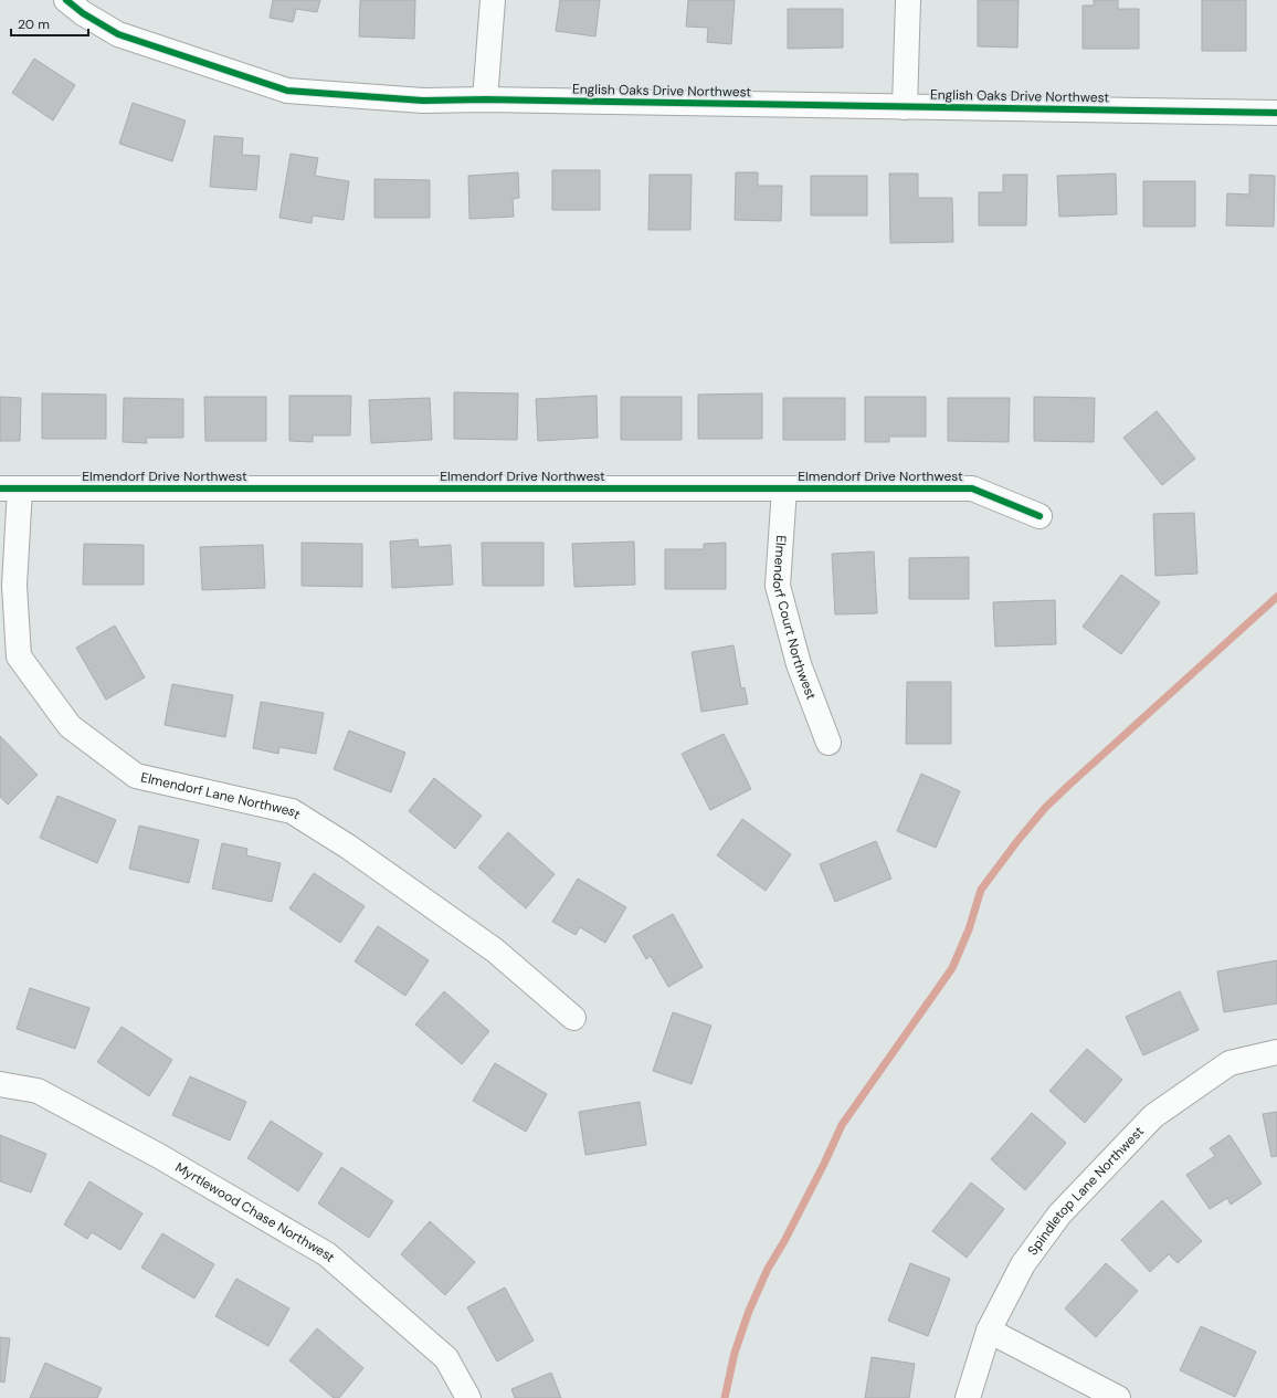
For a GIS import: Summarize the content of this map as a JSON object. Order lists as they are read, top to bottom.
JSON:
{
  "streets": {
    "street": [
      "English Oaks Drive Northwest",
      "Elmendorf Drive Northwest",
      "Elmendorf Court Northwest",
      "Elmendorf Lane Northwest",
      "Spindletop Lane Northwest",
      "Myrtlewood Chase Northwest"
    ]
  },
  "crossings": [
    ["Elmendorf Drive Northwest", "Elmendorf Court Northwest"],
    ["Elmendorf Drive Northwest", "Elmendorf Lane Northwest"]
  ],
  "scale_bar": "20 m"
}
